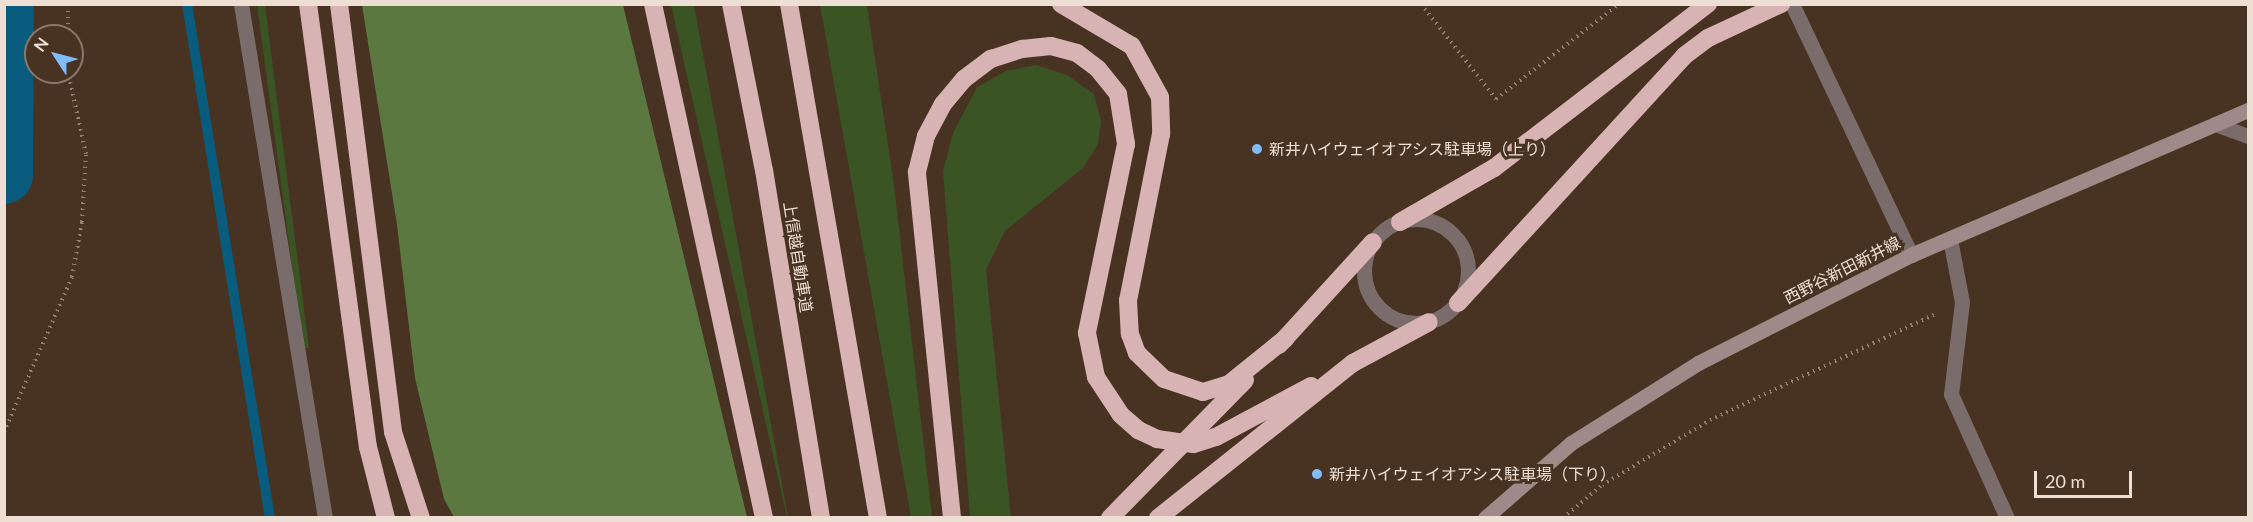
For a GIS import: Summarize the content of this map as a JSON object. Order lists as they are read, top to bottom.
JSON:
{
  "streets": {
    "highway": ["上信越自動車道"],
    "main road": ["西野谷新田新井線"]
  },
  "places": ["新井ハイウェイオアシス駐車場（上り）", "新井ハイウェイオアシス駐車場（下り）"],
  "scale_bar": "20 m",
  "north": "top left"
}
